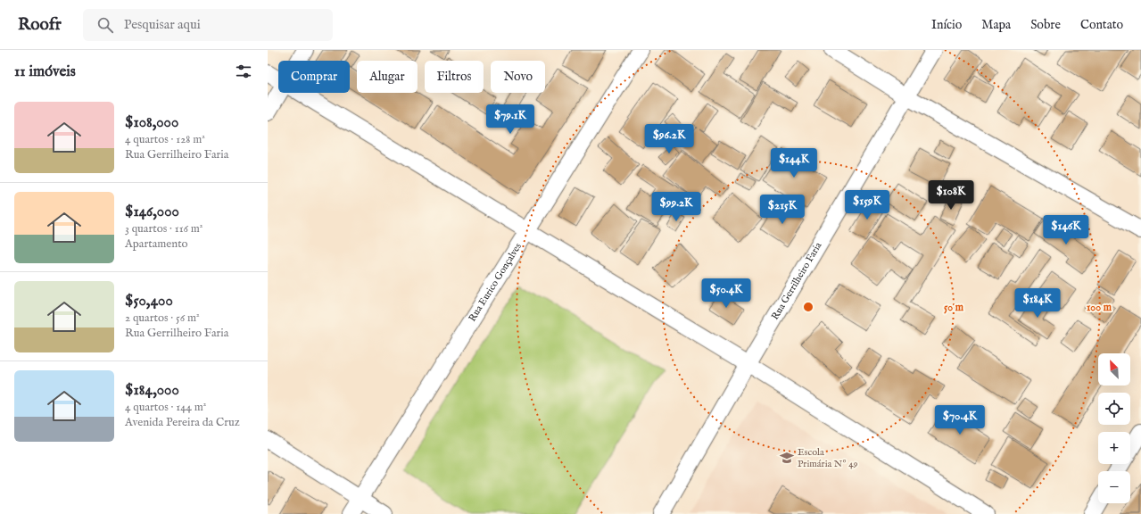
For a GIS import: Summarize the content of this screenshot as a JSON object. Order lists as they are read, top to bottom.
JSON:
{
  "streets": {
    "street": ["Rua Eurico Gonçalves", "Rua Gerrilheiro Faria"]
  },
  "places": {
    "school or university": ["Escola Primária Nº 49"]
  },
  "north": "top left",
  "page": {
    "header": "Roofr",
    "search": "Pesquisar aqui",
    "nav": [
      "Início",
      "Mapa",
      "Sobre",
      "Contato"
    ],
    "heading": "11 imóveis",
    "chip": [
      "Comprar",
      "Alugar",
      "Filtros",
      "Novo"
    ],
    "list": [
      {
        "name": "$108,000",
        "note": "4 quartos · 128 m² · Rua Gerrilheiro Faria"
      },
      {
        "name": "$146,000",
        "note": "3 quartos · 116 m² · Apartamento"
      },
      {
        "name": "$50,400",
        "note": "2 quartos · 56 m² · Rua Gerrilheiro Faria"
      },
      {
        "name": "$184,000",
        "note": "4 quartos · 144 m² · Avenida Pereira da Cruz"
      }
    ],
    "price": [
      "$79.1K",
      "$96.2K",
      "$144K",
      "$108K",
      "$159K",
      "$99.2K",
      "$215K",
      "$146K",
      "$50.4K",
      "$184K",
      "$70.4K"
    ],
    "map_buttons": ["+", "−"]
  },
  "rings": ["50 m", "100 m"]
}
